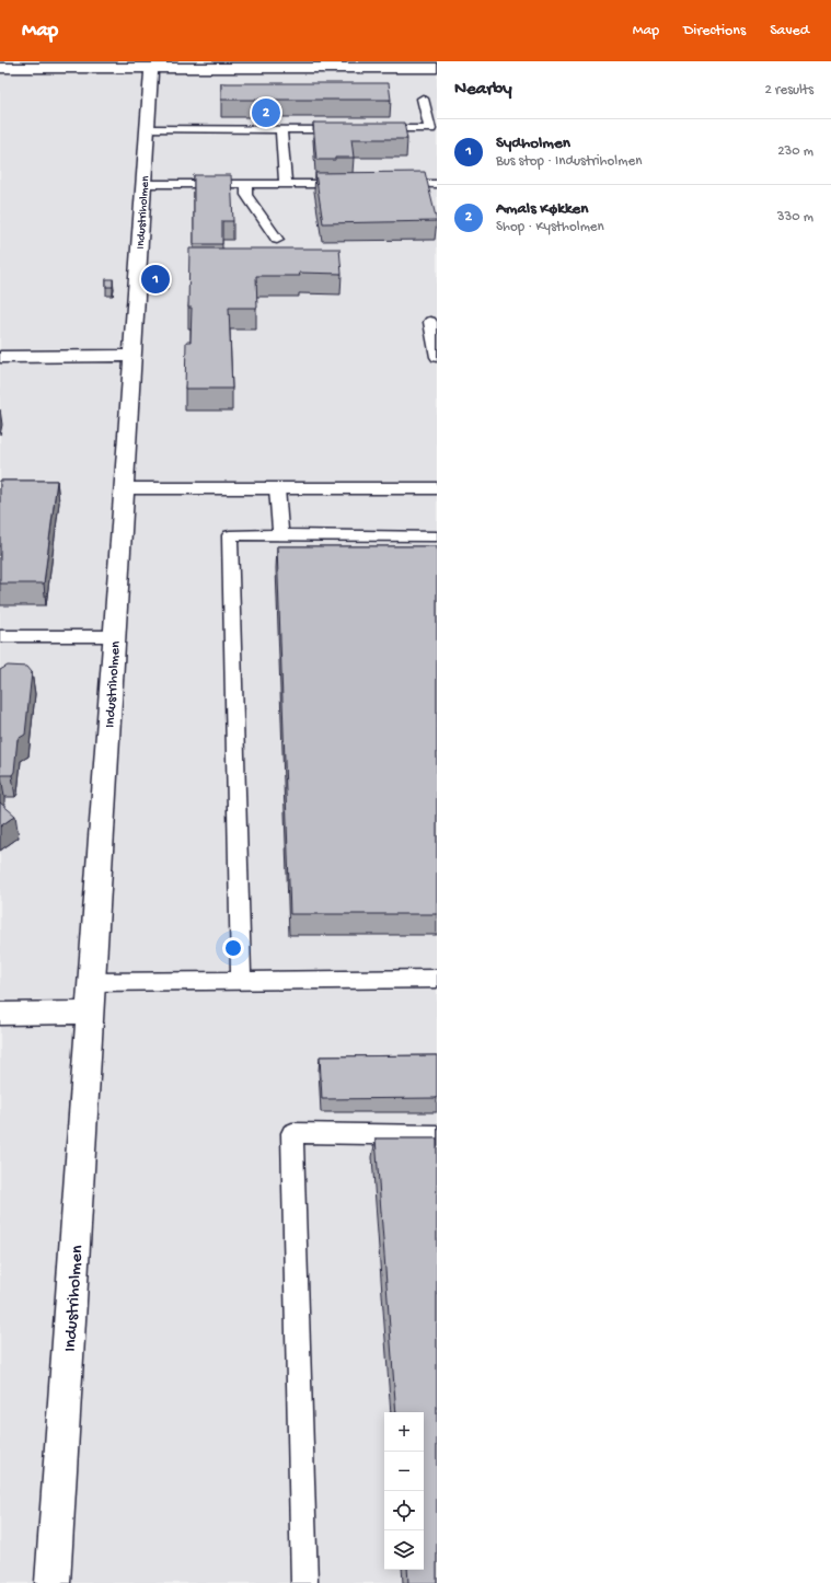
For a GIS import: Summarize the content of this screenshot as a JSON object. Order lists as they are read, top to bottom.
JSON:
{
  "streets": {
    "street": ["Industriholmen"]
  },
  "page": {
    "header": "Map",
    "nav": ["Map", "Directions", "Saved"],
    "heading": ["Nearby", "2 results"],
    "pins": ["2", "1"],
    "list": [
      {
        "mark": "1",
        "name": "Sydholmen",
        "note": "Bus stop · Industriholmen",
        "value": "230 m"
      },
      {
        "mark": "2",
        "name": "Amals Køkken",
        "note": "Shop · Kystholmen",
        "value": "330 m"
      }
    ],
    "map_buttons": ["+", "−"]
  }
}
